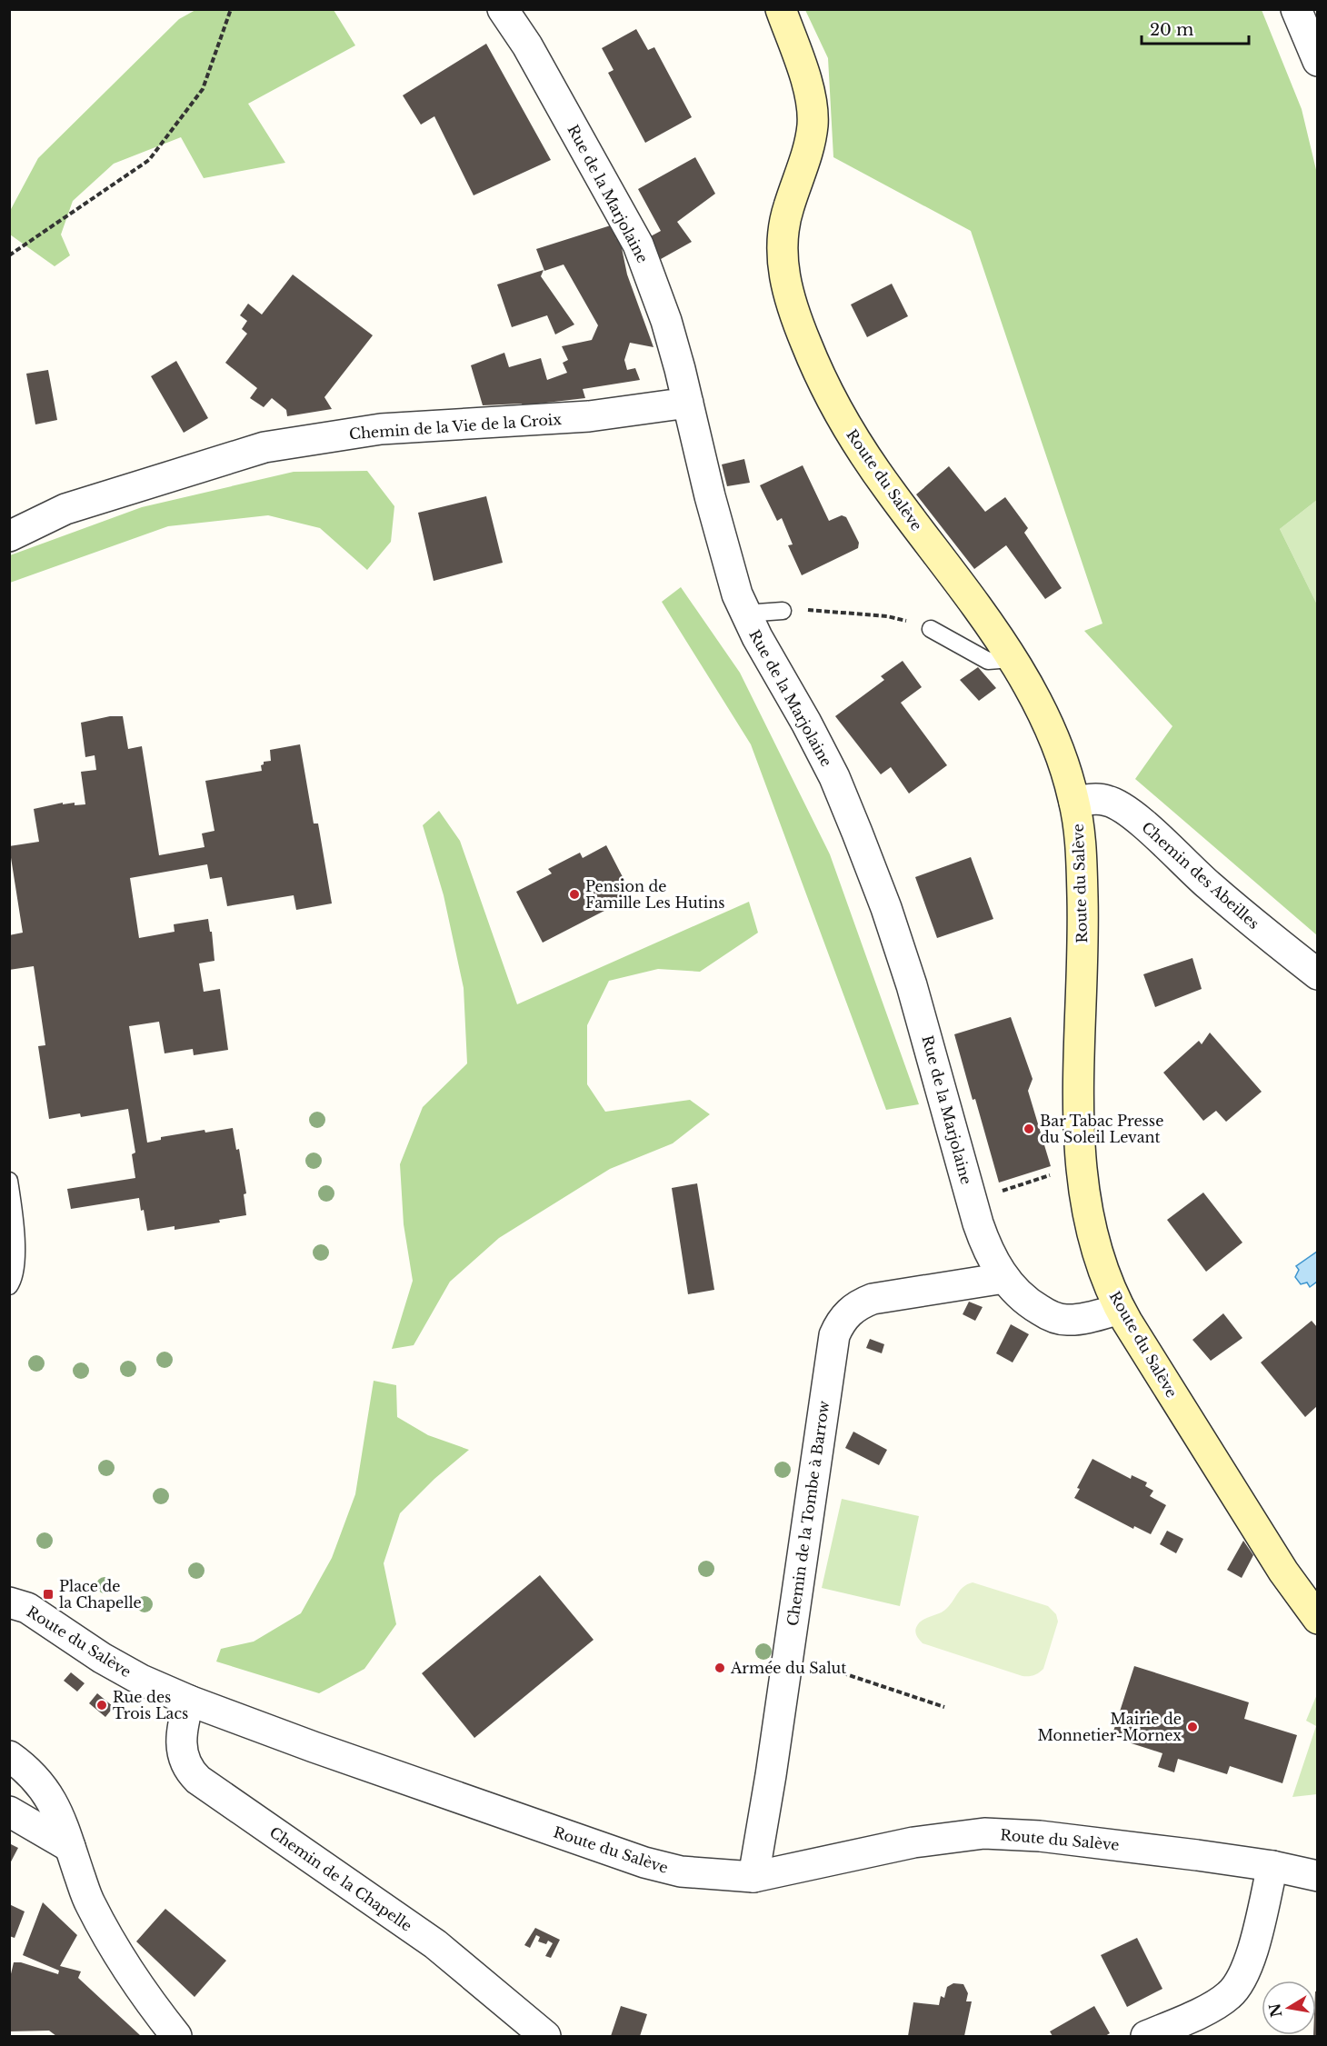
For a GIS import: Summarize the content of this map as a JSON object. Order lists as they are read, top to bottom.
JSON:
{
  "streets": {
    "main road": ["Route du Salève"],
    "street": [
      "Rue de la Marjolaine",
      "Chemin de la Vie de la Croix",
      "Chemin des Abeilles",
      "Chemin de la Tombe à Barrow",
      "Chemin de la Chapelle"
    ]
  },
  "crossings": [
    ["Rue de la Marjolaine", "Chemin de la Vie de la Croix"],
    ["Rue de la Marjolaine", "Route du Salève"],
    ["Rue de la Marjolaine", "Chemin de la Tombe à Barrow"],
    ["Route du Salève", "Chemin des Abeilles"],
    ["Route du Salève", "Chemin de la Tombe à Barrow"],
    ["Route du Salève", "Chemin de la Chapelle"]
  ],
  "places": {
    "other": [
      "Pension de Famille Les Hutins",
      "Bar Tabac Presse du Soleil Levant",
      "Armée du Salut",
      "Rue des Trois Lacs",
      "Mairie de Monnetier-Mornex"
    ],
    "transit": ["Place de la Chapelle"]
  },
  "scale_bar": "20 m",
  "north": "left"
}
